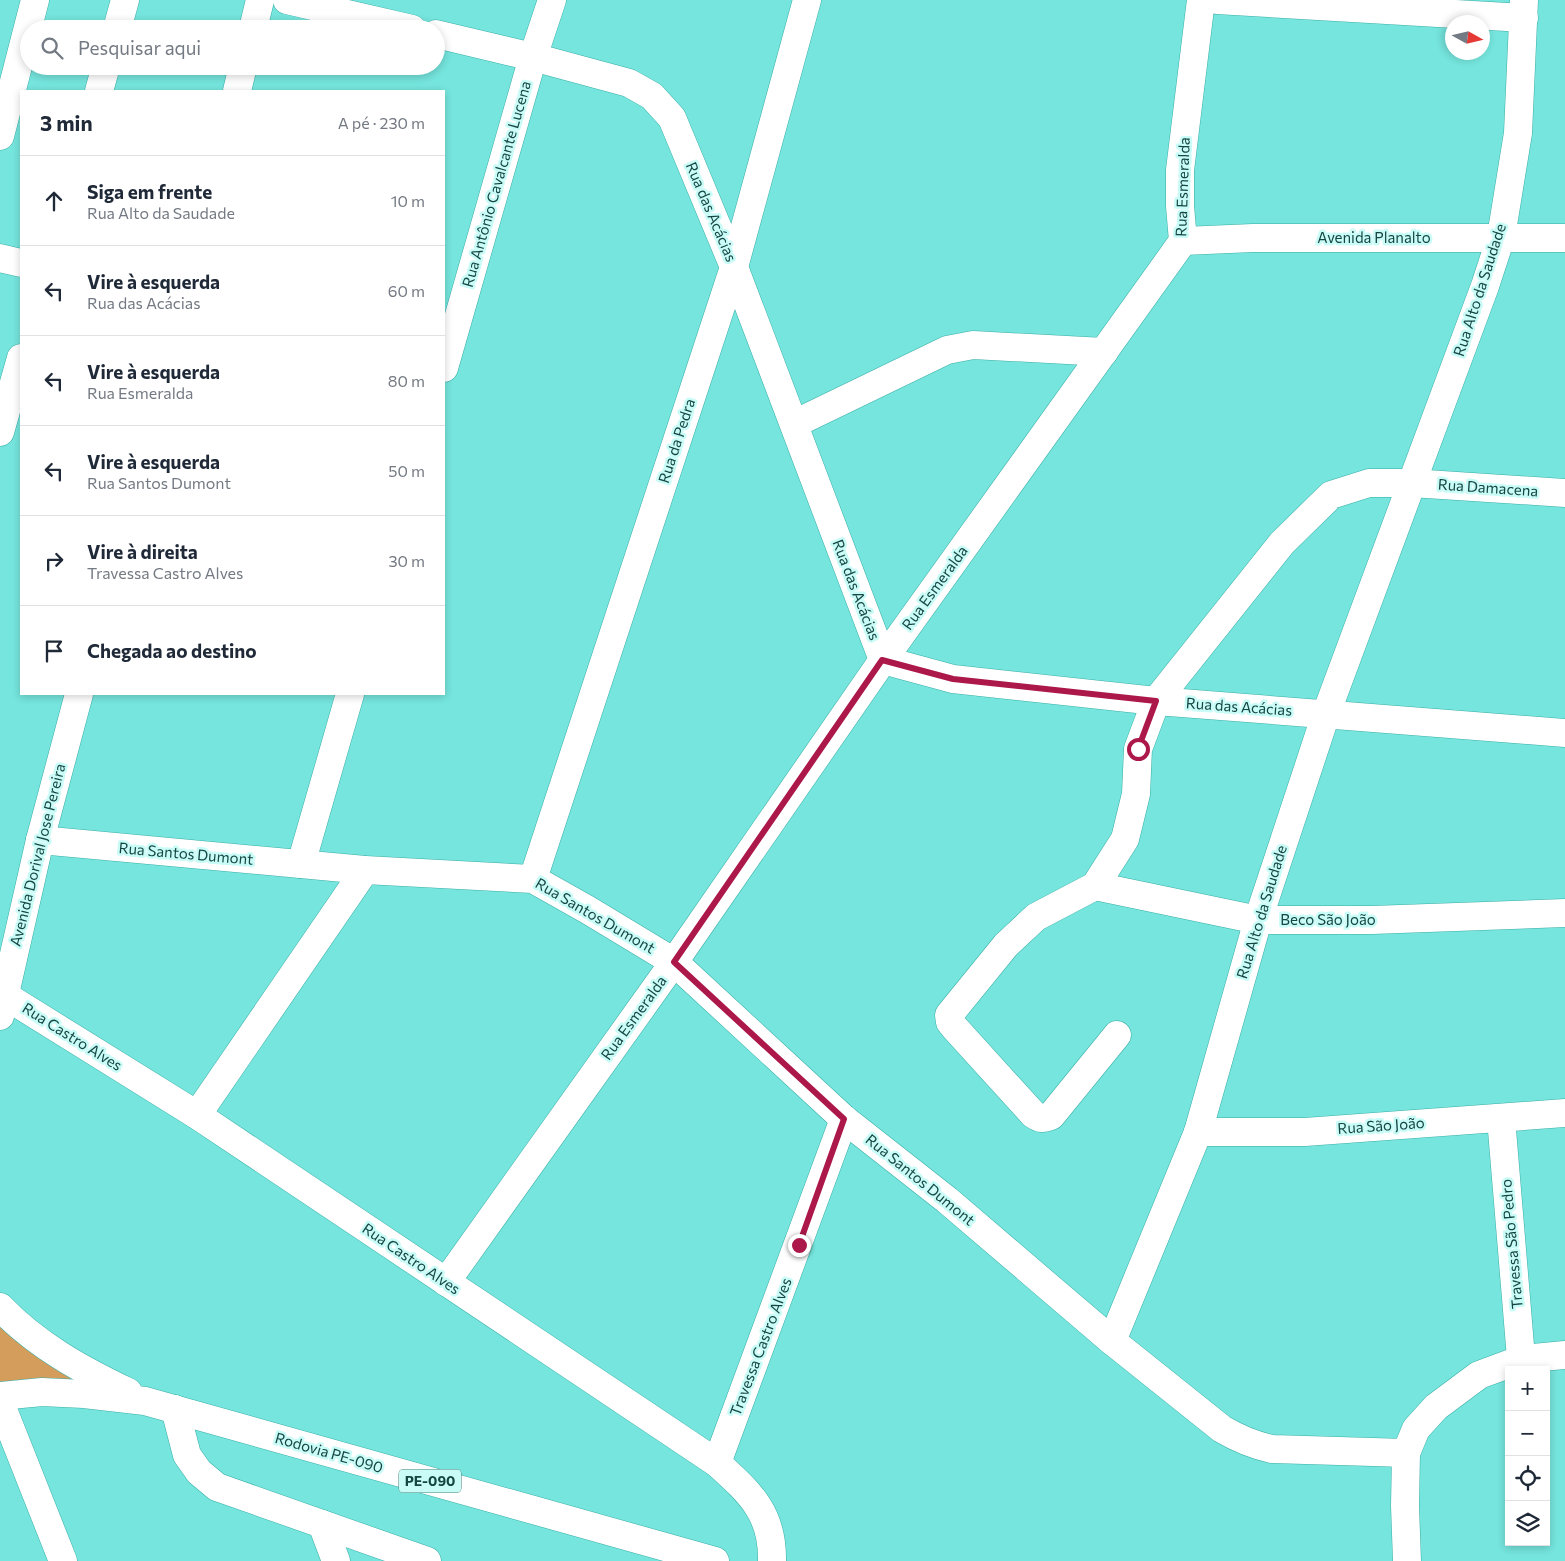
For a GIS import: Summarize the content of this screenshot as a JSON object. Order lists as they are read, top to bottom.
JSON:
{
  "streets": {
    "main road": [
      "Rua Antônio Cavalcante Lucena",
      "Rua Esmeralda",
      "Rua das Acácias",
      "Avenida Planalto",
      "Rua Alto da Saudade",
      "Rua da Pedra",
      "Rua Damacena",
      "Rua Santos Dumont",
      "Avenida Dorival Jose Pereira",
      "Beco São João",
      "Rua Castro Alves",
      "Rua São João",
      "Travessa São Pedro",
      "Travessa Castro Alves",
      "Rodovia PE-090",
      "PE-090"
    ]
  },
  "crossings": [
    ["Rua Antônio Cavalcante Lucena", "Rua das Acácias"],
    ["Rua Esmeralda", "Rua das Acácias"],
    ["Rua Esmeralda", "Avenida Planalto"],
    ["Rua Esmeralda", "Rua Santos Dumont"],
    ["Rua Esmeralda", "Rua Castro Alves"],
    ["Rua das Acácias", "Rua Alto da Saudade"],
    ["Rua das Acácias", "Rua da Pedra"],
    ["Avenida Planalto", "Rua Alto da Saudade"],
    ["Rua Alto da Saudade", "Rua Damacena"],
    ["Rua Alto da Saudade", "Rua Santos Dumont"],
    ["Rua Alto da Saudade", "Beco São João"],
    ["Rua Alto da Saudade", "Rua São João"],
    ["Rua da Pedra", "Rua Santos Dumont"],
    ["Rua Santos Dumont", "Avenida Dorival Jose Pereira"],
    ["Rua Santos Dumont", "Travessa Castro Alves"],
    ["Avenida Dorival Jose Pereira", "Rua Castro Alves"],
    ["Rua Castro Alves", "Travessa Castro Alves"],
    ["Rua São João", "Travessa São Pedro"]
  ],
  "north": "right",
  "page": {
    "search": "Pesquisar aqui",
    "heading": ["3 min", "A pé · 230 m"],
    "list": [
      ["Siga em frente", "Rua Alto da Saudade", "10 m"],
      ["Vire à esquerda", "Rua das Acácias", "60 m"],
      ["Vire à esquerda", "Rua Esmeralda", "80 m"],
      ["Vire à esquerda", "Rua Santos Dumont", "50 m"],
      ["Vire à direita", "Travessa Castro Alves", "30 m"],
      "Chegada ao destino"
    ],
    "map_buttons": ["+", "−"]
  }
}
